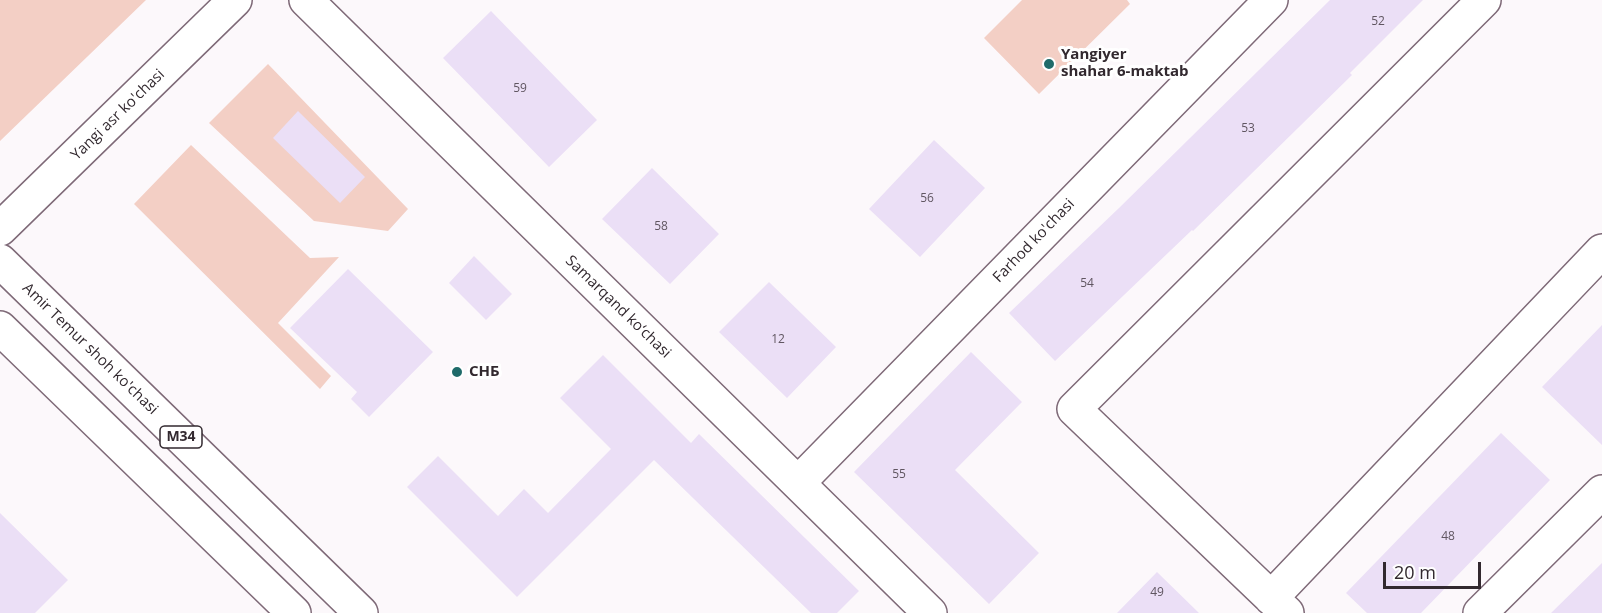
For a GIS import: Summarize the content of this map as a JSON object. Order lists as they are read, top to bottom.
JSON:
{
  "streets": {
    "main road": [
      "Yangi asr ko'chasi",
      "Farhod ko'chasi",
      "Samarqand ko‘chasi",
      "Amir Temur shoh ko'chasi",
      "M34"
    ]
  },
  "crossings": [
    ["Farhod ko'chasi", "Samarqand ko‘chasi"]
  ],
  "places": ["Yangiyer shahar 6-maktab", "СНБ"],
  "house_numbers": [
    "52",
    "59",
    "53",
    "56",
    "58",
    "54",
    "12",
    "55",
    "48",
    "49"
  ],
  "scale_bar": "20 m"
}
